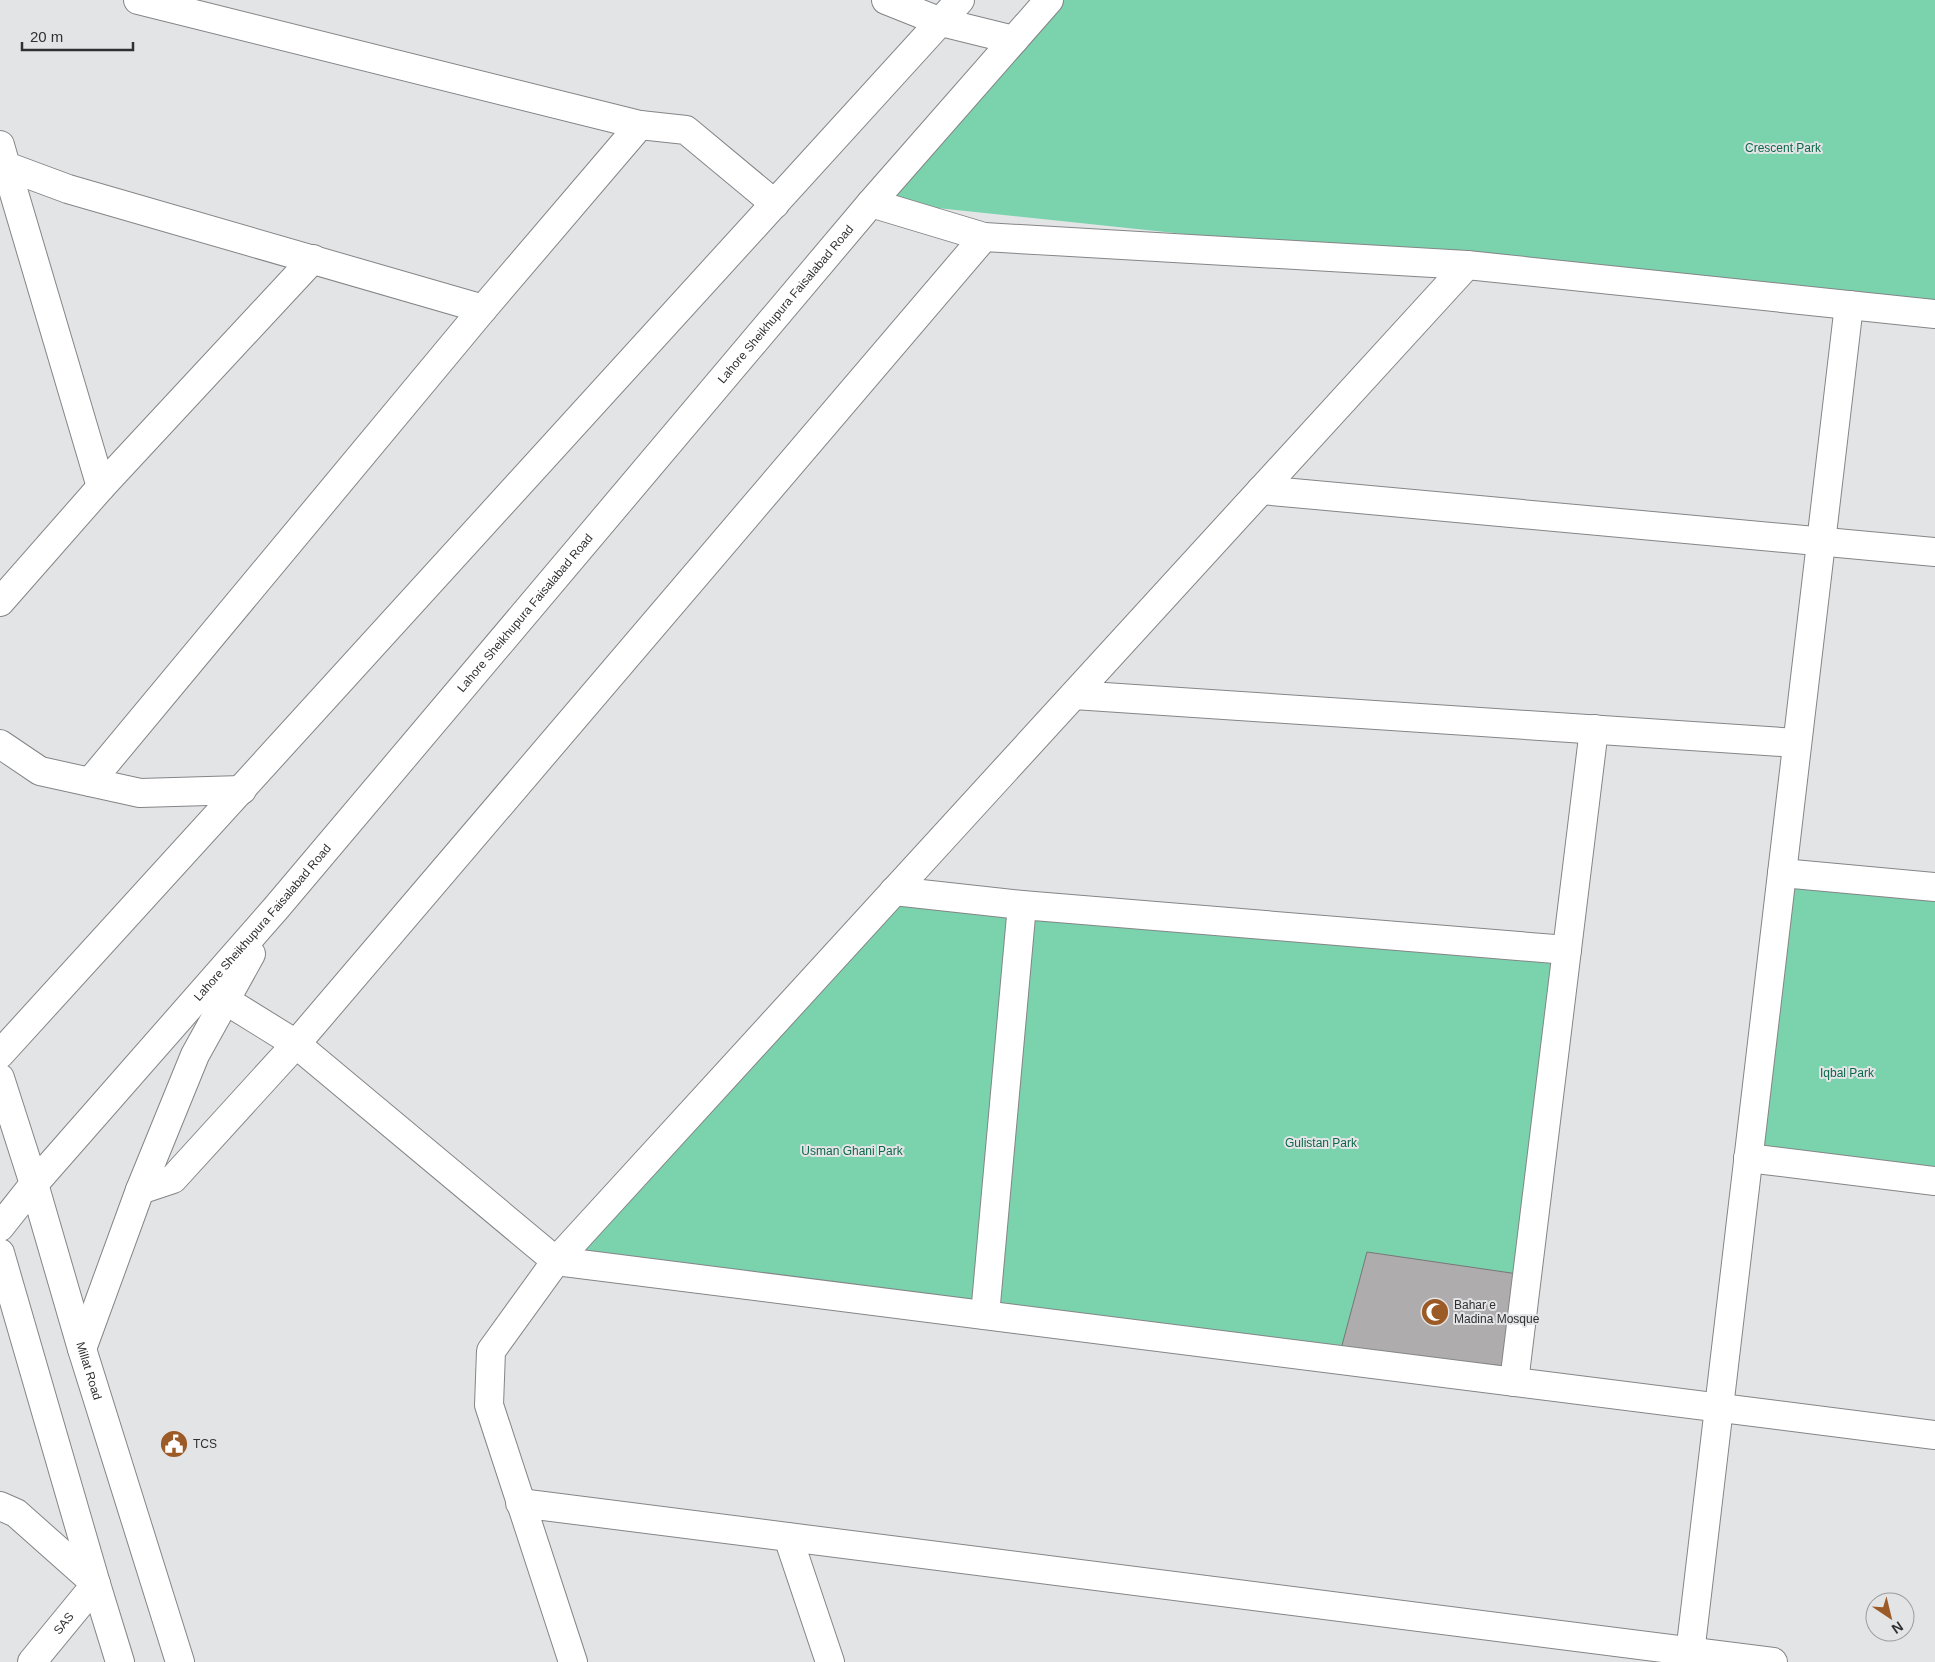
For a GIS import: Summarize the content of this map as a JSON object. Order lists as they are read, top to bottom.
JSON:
{
  "streets": {
    "main road": ["Lahore Sheikhupura Faisalabad Road", "Millat Road", "SAS"]
  },
  "crossings": [
    ["Lahore Sheikhupura Faisalabad Road", "Millat Road"]
  ],
  "parks": [
    "Crescent Park",
    "Iqbal Park",
    "Gulistan Park",
    "Usman Ghani Park"
  ],
  "places": {
    "mosque": ["Bahar e Madina Mosque"],
    "public building": ["TCS"]
  },
  "scale_bar": "20 m",
  "north": "bottom right"
}
